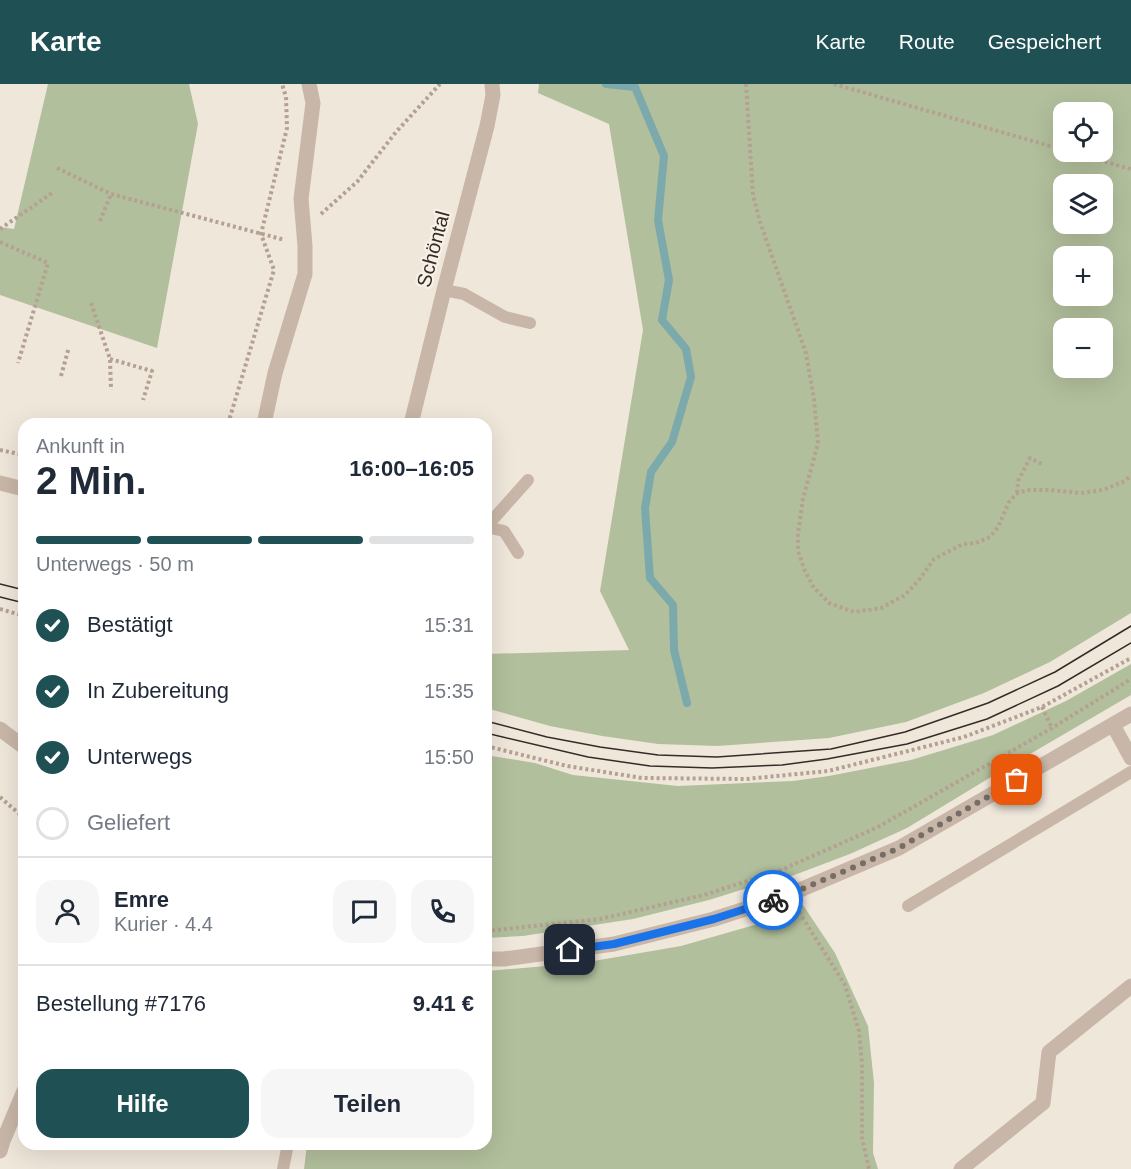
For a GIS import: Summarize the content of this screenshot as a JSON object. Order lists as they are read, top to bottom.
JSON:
{
  "streets": {
    "street": ["Schöntal"]
  },
  "page": {
    "header": "Karte",
    "nav": ["Karte", "Route", "Gespeichert"],
    "map_buttons": ["+", "−"],
    "heading": ["2 Min.", "Ankunft in", "16:00–16:05"],
    "panel": [
      "Emre",
      "Kurier · 4.4",
      "Bestellung #7176",
      "9.41 €"
    ],
    "bar": "Unterwegs · 50 m",
    "list": [
      ["Bestätigt", "15:31"],
      ["In Zubereitung", "15:35"],
      ["Unterwegs", "15:50"],
      "Geliefert"
    ],
    "buttons": ["Hilfe", "Teilen"]
  }
}
